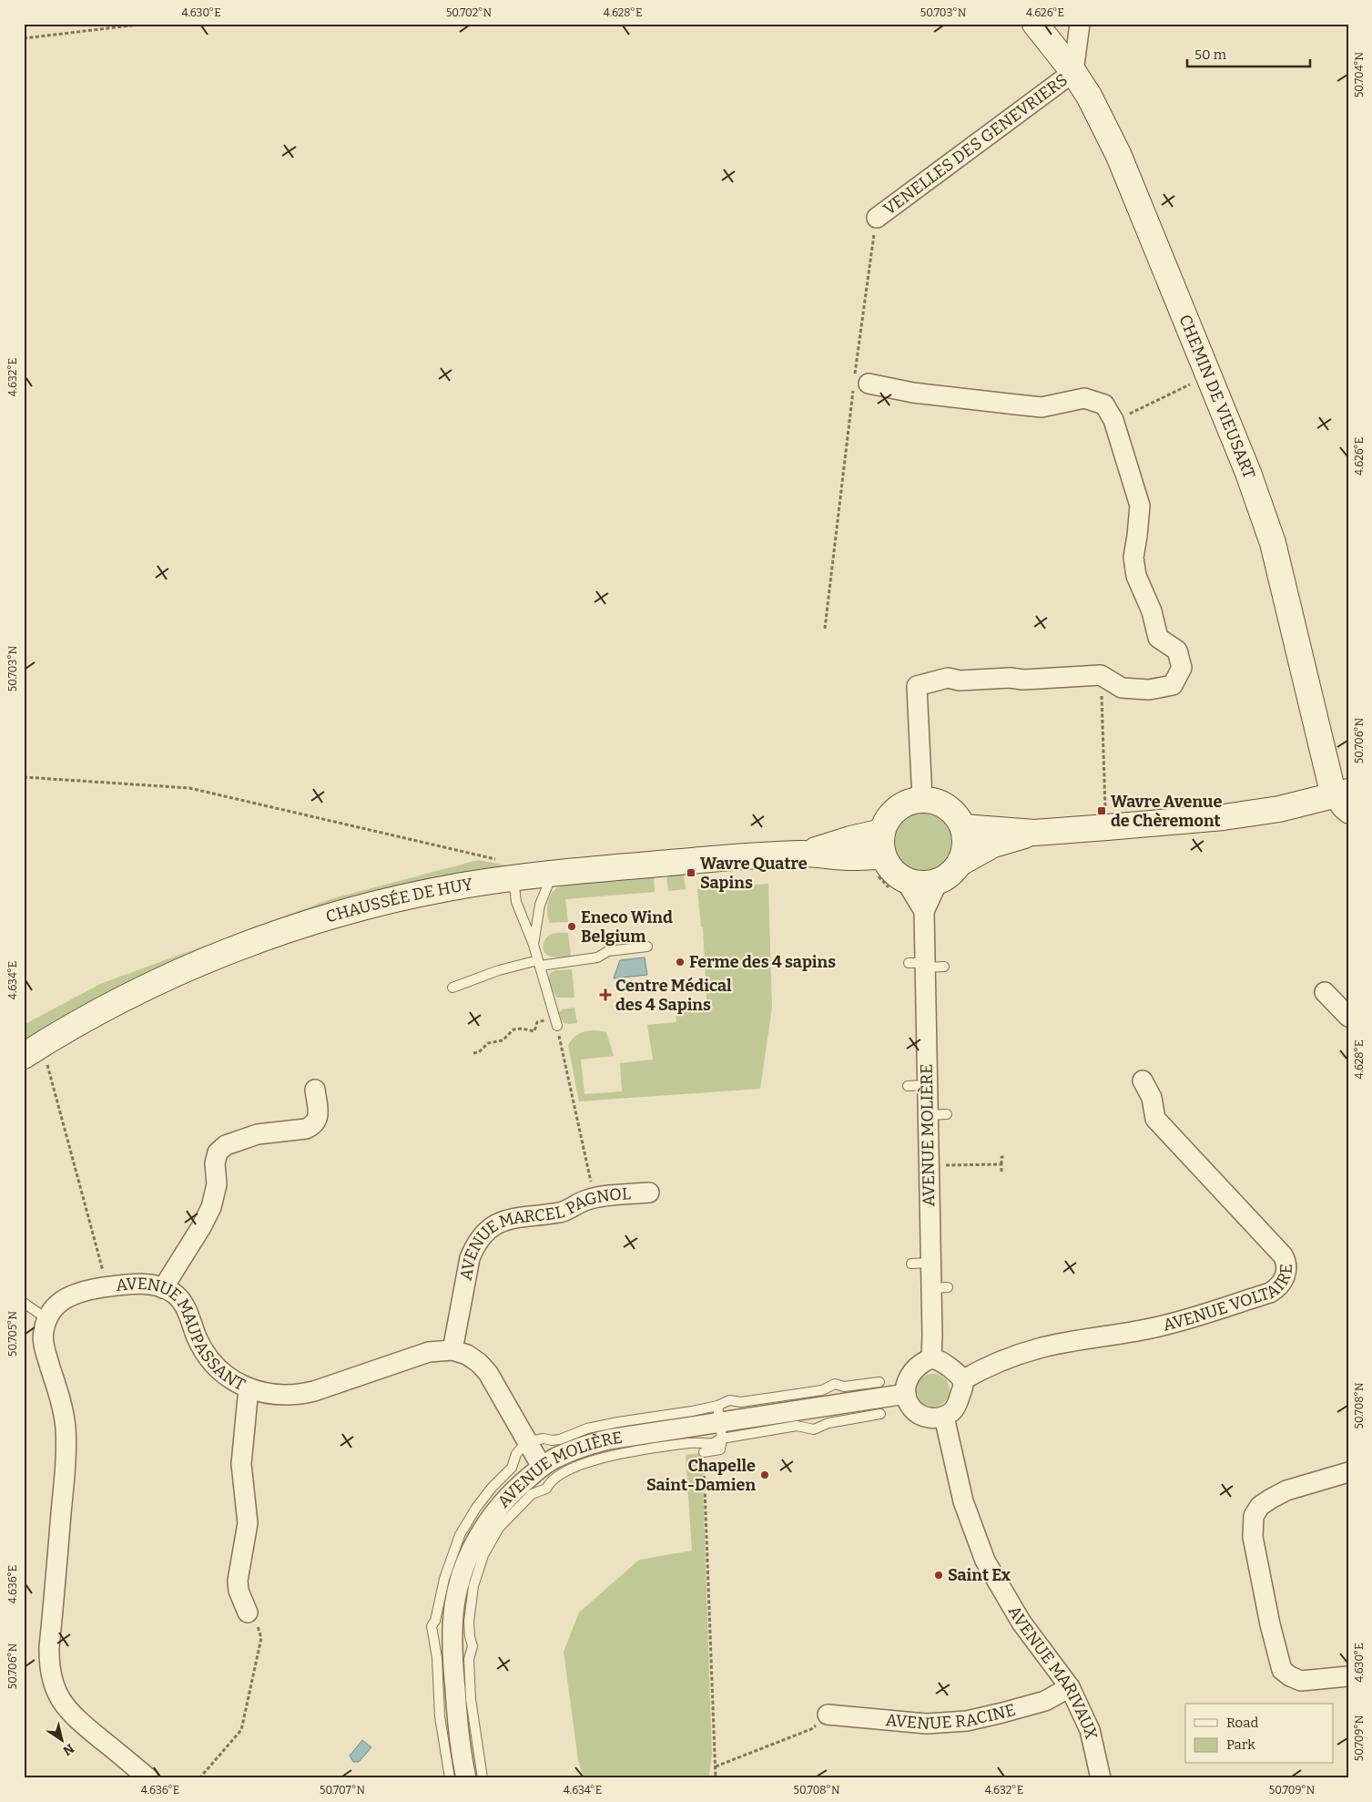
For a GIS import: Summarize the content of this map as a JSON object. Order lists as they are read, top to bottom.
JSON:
{
  "streets": {
    "main road": ["CHEMIN DE VIEUSART", "CHAUSSÉE DE HUY"],
    "street": [
      "VENELLES DES GENEVRIERS",
      "AVENUE MOLIÈRE",
      "AVENUE MARCEL PAGNOL",
      "AVENUE VOLTAIRE",
      "AVENUE MAUPASSANT",
      "AVENUE MARIVAUX",
      "AVENUE RACINE"
    ]
  },
  "crossings": [
    ["VENELLES DES GENEVRIERS", "CHEMIN DE VIEUSART"],
    ["CHAUSSÉE DE HUY", "AVENUE MOLIÈRE"],
    ["AVENUE MOLIÈRE", "AVENUE VOLTAIRE"],
    ["AVENUE MOLIÈRE", "AVENUE MAUPASSANT"],
    ["AVENUE MOLIÈRE", "AVENUE MARIVAUX"],
    ["AVENUE MARCEL PAGNOL", "AVENUE MAUPASSANT"],
    ["AVENUE VOLTAIRE", "AVENUE MARIVAUX"],
    ["AVENUE MARIVAUX", "AVENUE RACINE"]
  ],
  "places": {
    "transit": ["Wavre Avenue de Chèremont", "Wavre Quatre Sapins"],
    "other": [
      "Eneco Wind Belgium",
      "Ferme des 4 sapins",
      "Chapelle Saint-Damien",
      "Saint Ex"
    ],
    "health": ["Centre Médical des 4 Sapins"]
  },
  "legend": ["Road", "Park"],
  "scale_bar": "50 m",
  "north": "bottom right",
  "coordinates": [
    "4.630°E",
    "50.702°N",
    "4.628°E",
    "50.703°N",
    "4.626°E",
    "50.704°N",
    "4.632°E",
    "50.706°N",
    "4.634°E",
    "50.705°N",
    "50.708°N",
    "4.636°E",
    "50.709°N",
    "50.707°N"
  ]
}
